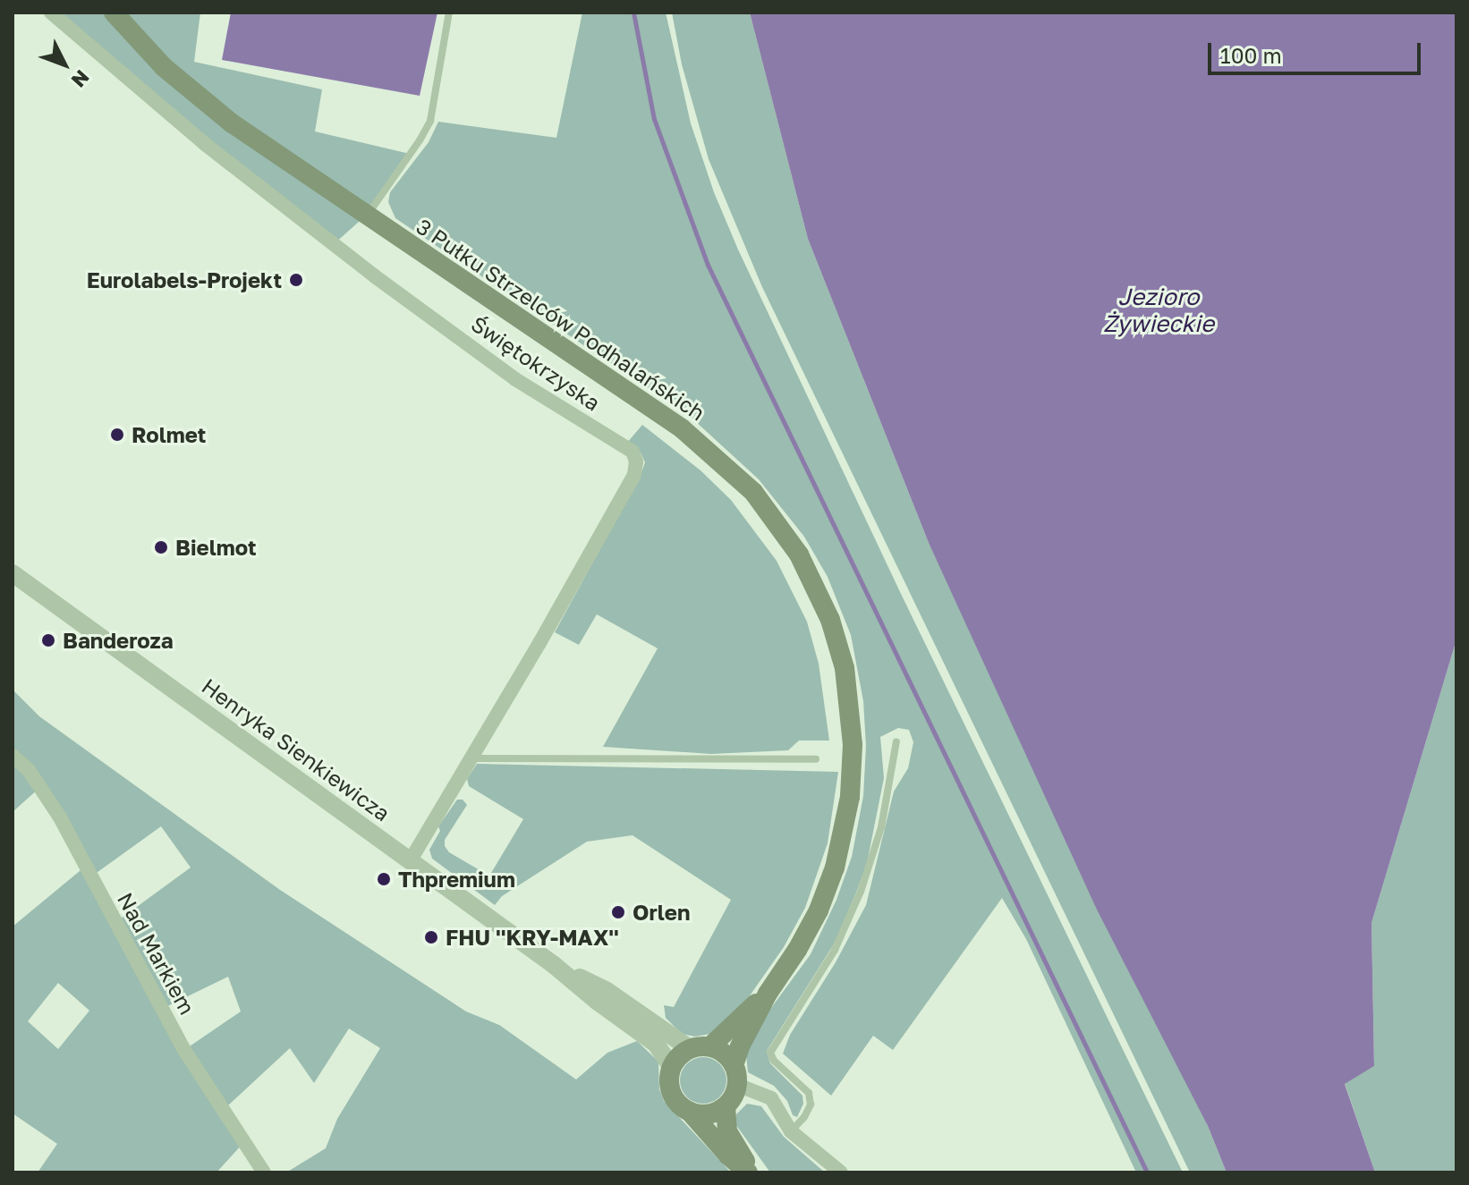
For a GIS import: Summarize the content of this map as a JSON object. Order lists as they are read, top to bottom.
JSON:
{
  "streets": {
    "main road": ["3 Pułku Strzelców Podhalańskich"],
    "street": ["Świętokrzyska", "Henryka Sienkiewicza", "Nad Markiem"]
  },
  "crossings": [
    ["Świętokrzyska", "Henryka Sienkiewicza"]
  ],
  "water": ["Jezioro Żywieckie"],
  "places": [
    "Eurolabels-Projekt",
    "Rolmet",
    "Bielmot",
    "Banderoza",
    "Thpremium",
    "Orlen",
    "FHU ''KRY-MAX''"
  ],
  "scale_bar": "100 m",
  "north": "bottom right"
}
